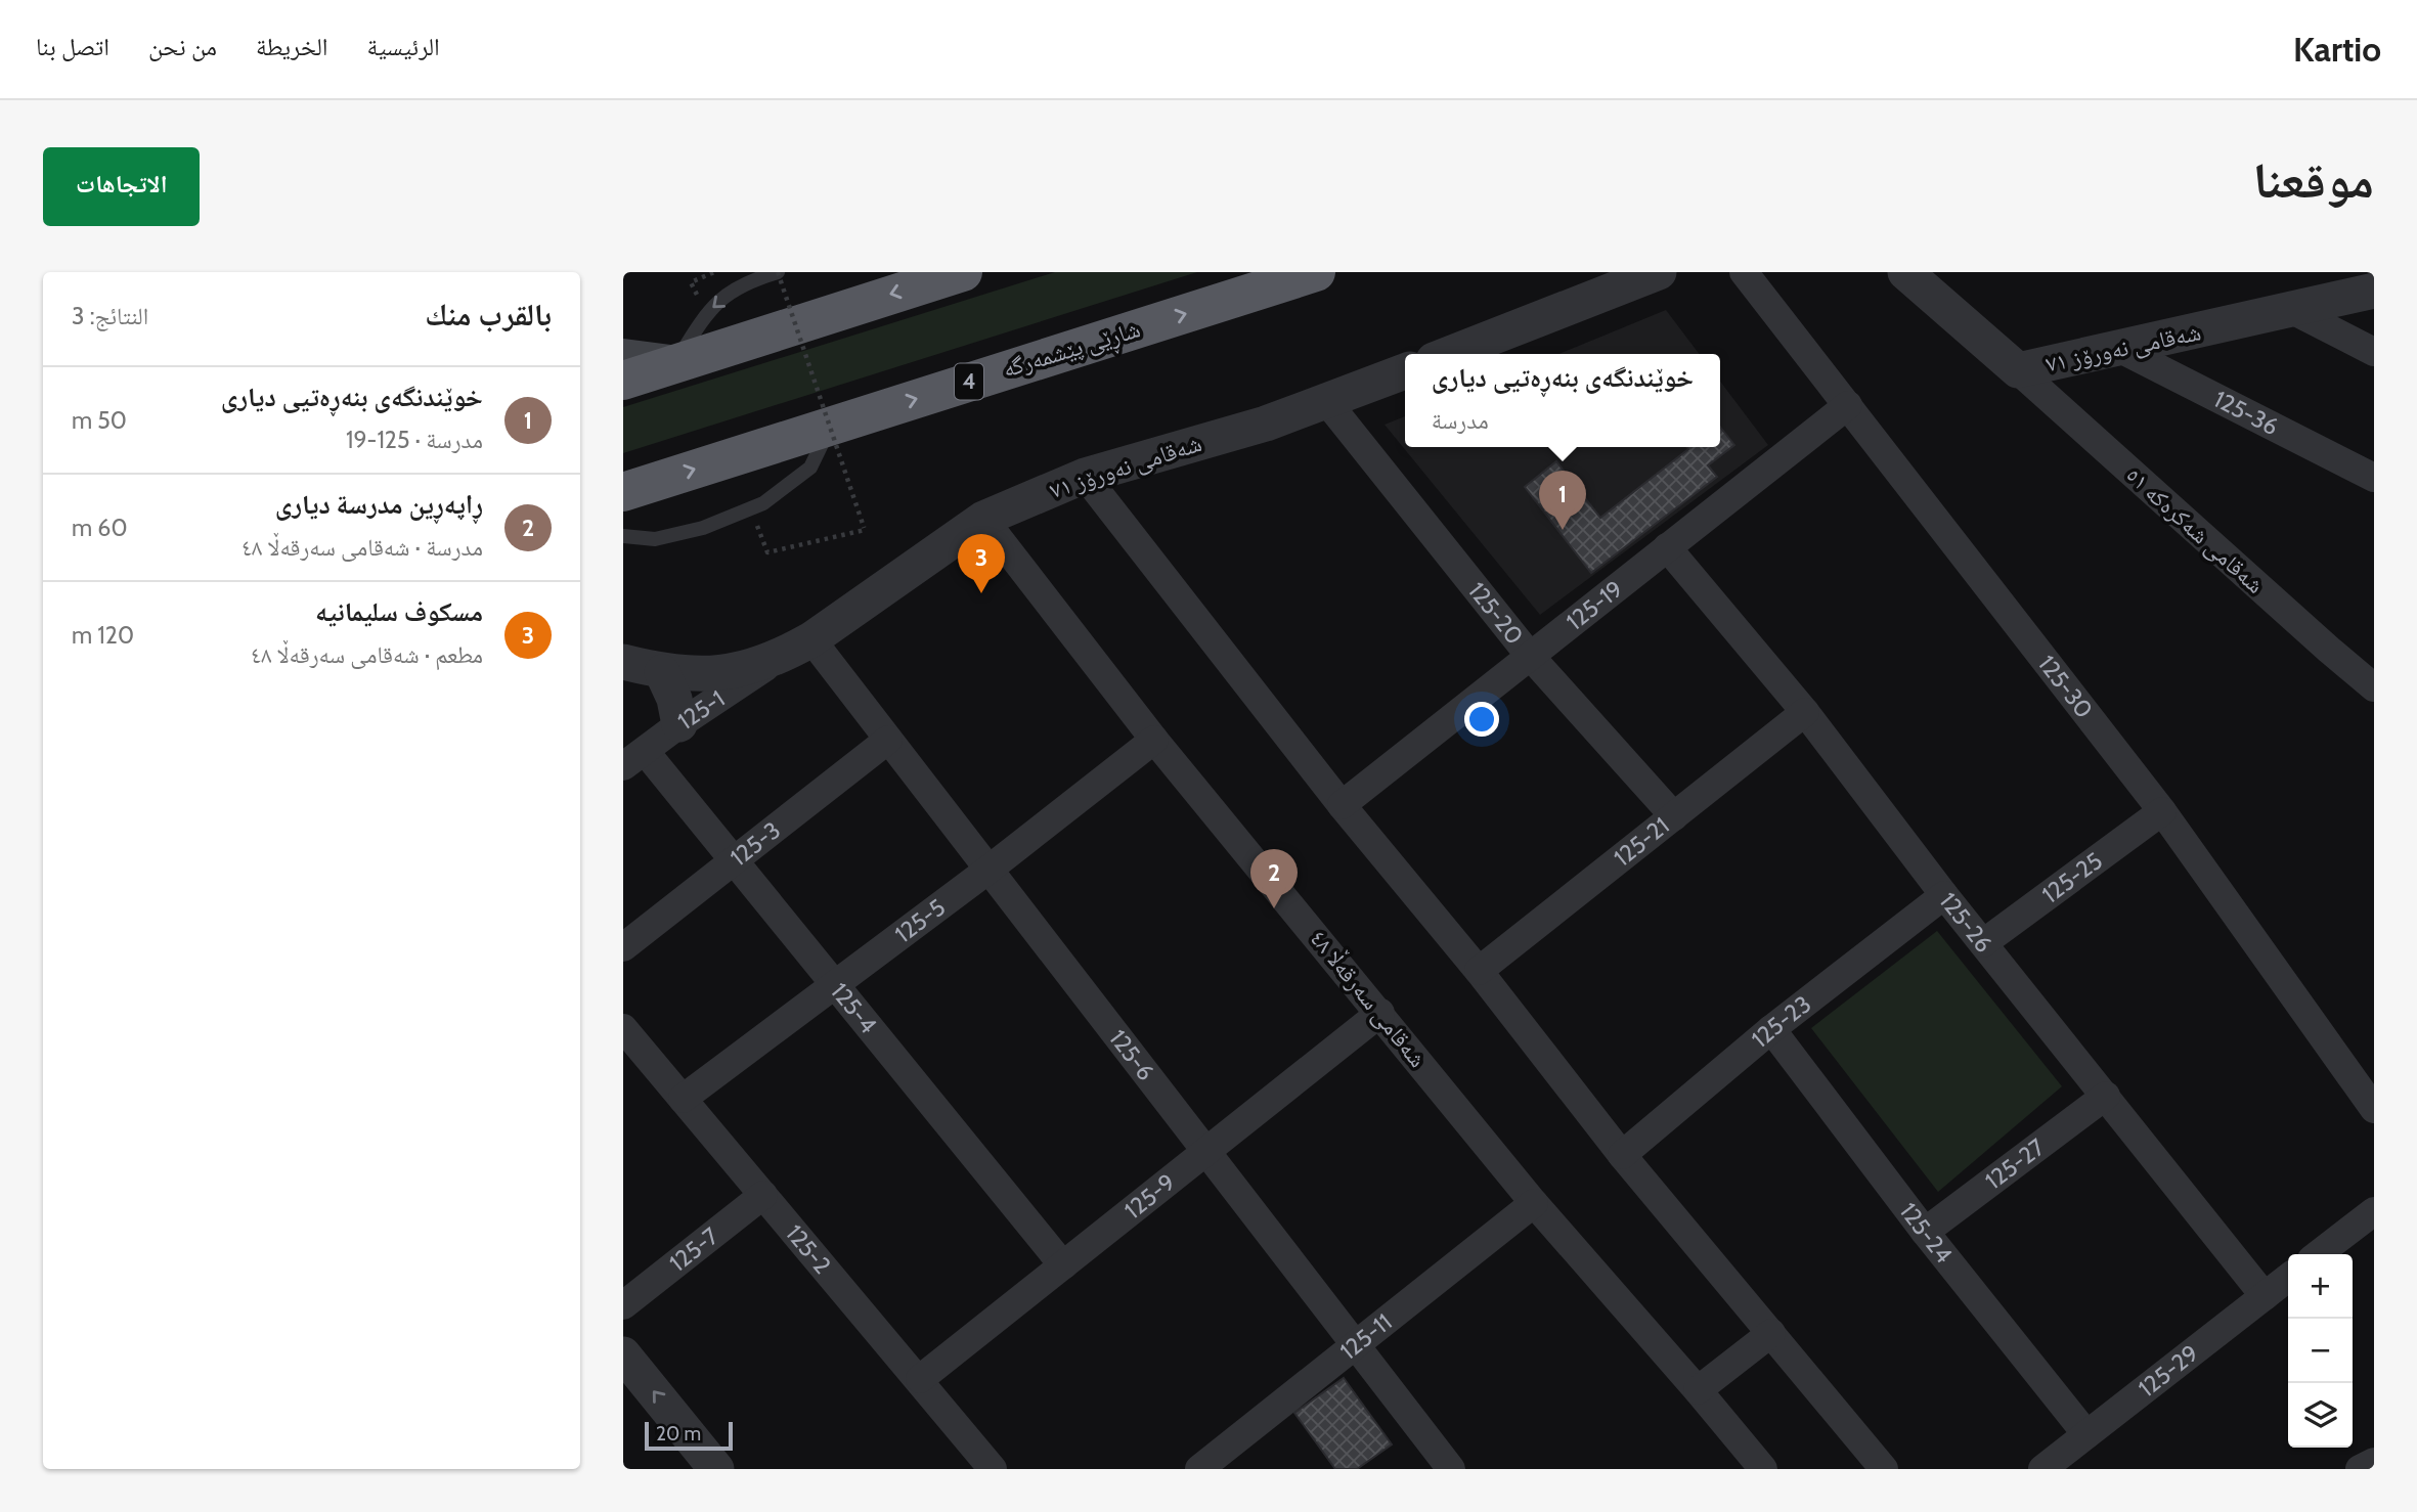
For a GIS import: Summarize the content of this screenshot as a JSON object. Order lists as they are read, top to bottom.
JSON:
{
  "streets": {
    "highway": ["شاڕێی پێشمەرگە", "4"],
    "street": [
      "شەقامی نەورۆز ٧١",
      "125-36",
      "شەقامی شەکرەکە ٥١",
      "125-19",
      "125-20",
      "125-30",
      "125-1",
      "125-21",
      "125-3",
      "125-25",
      "125-5",
      "125-26",
      "شەقامی سەرقەڵا ٤٨",
      "125-4",
      "125-23",
      "125-6",
      "125-27",
      "125-9",
      "125-24",
      "125-2",
      "125-7",
      "125-11",
      "125-29"
    ]
  },
  "crossings": [
    ["شەقامی نەورۆز ٧١", "125-36"],
    ["شەقامی نەورۆز ٧١", "شەقامی شەکرەکە ٥١"],
    ["شەقامی نەورۆز ٧١", "125-20"],
    ["شەقامی نەورۆز ٧١", "125-1"],
    ["شەقامی نەورۆز ٧١", "شەقامی سەرقەڵا ٤٨"],
    ["شەقامی نەورۆز ٧١", "125-6"],
    ["125-19", "125-20"],
    ["125-19", "125-30"],
    ["125-19", "125-26"],
    ["125-20", "125-21"],
    ["125-30", "125-25"],
    ["125-1", "125-4"],
    ["125-1", "125-6"],
    ["125-21", "125-26"],
    ["125-3", "125-4"],
    ["125-3", "125-6"],
    ["125-25", "125-26"],
    ["125-5", "شەقامی سەرقەڵا ٤٨"],
    ["125-5", "125-4"],
    ["125-5", "125-6"],
    ["125-5", "125-2"],
    ["125-26", "125-23"],
    ["125-26", "125-27"],
    ["125-26", "125-29"],
    ["شەقامی سەرقەڵا ٤٨", "125-9"],
    ["شەقامی سەرقەڵا ٤٨", "125-11"],
    ["125-4", "125-9"],
    ["125-23", "125-24"],
    ["125-6", "125-9"],
    ["125-6", "125-11"],
    ["125-27", "125-24"],
    ["125-9", "125-2"],
    ["125-24", "125-29"],
    ["125-2", "125-7"]
  ],
  "scale_bar": "20 m",
  "page": {
    "header": "Kartio",
    "nav": [
      "الرئيسية",
      "الخريطة",
      "من نحن",
      "اتصل بنا"
    ],
    "title": "موقعنا",
    "buttons": "الاتجاهات",
    "heading": ["بالقرب منك", "النتائج: 3"],
    "popup": ["خوێندنگەی بنەڕەتیی دیاری", "مدرسة"],
    "list": [
      {
        "mark": "1",
        "name": "خوێندنگەی بنەڕەتیی دیاری",
        "note": "مدرسة · 125-19",
        "value": "50 m"
      },
      {
        "mark": "2",
        "name": "ڕاپەڕین مدرسة ديارى",
        "note": "مدرسة · شەقامی سەرقەڵا ٤٨",
        "value": "60 m"
      },
      {
        "mark": "3",
        "name": "مسكوف سليمانيه",
        "note": "مطعم · شەقامی سەرقەڵا ٤٨",
        "value": "120 m"
      }
    ],
    "pins": ["1", "3", "2"],
    "map_buttons": ["+", "−"],
    "scale": "20 m"
  }
}
